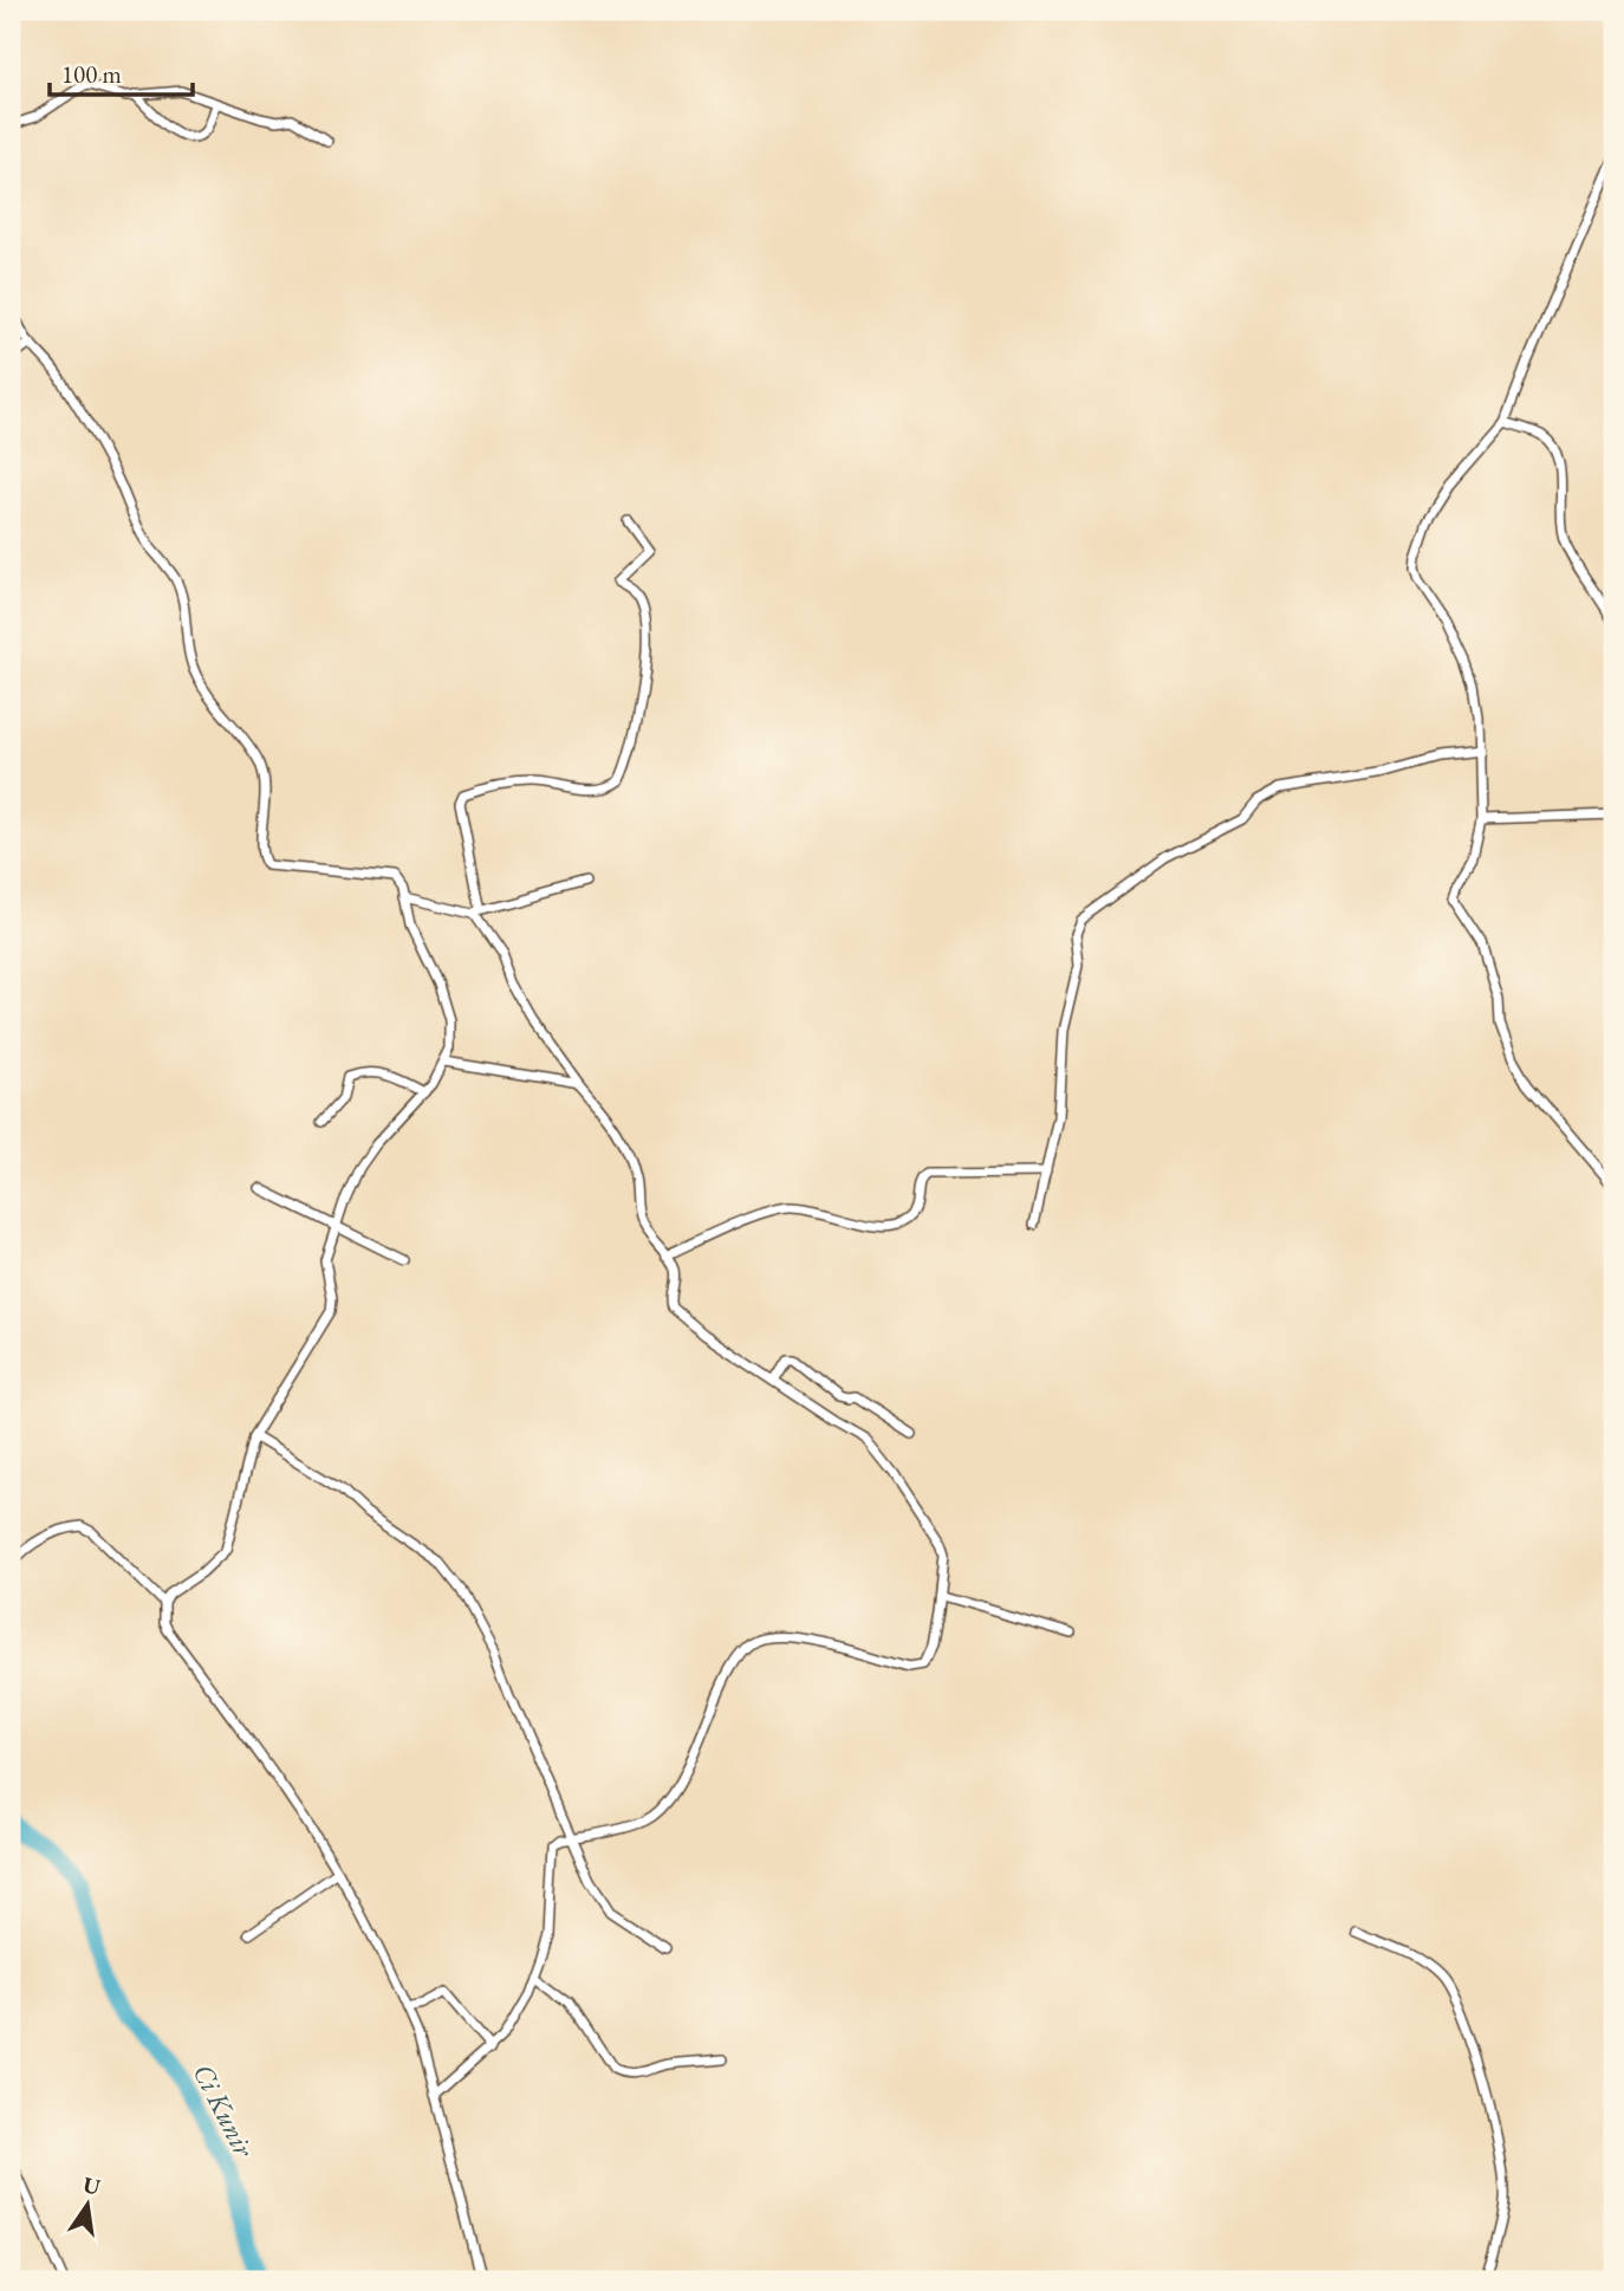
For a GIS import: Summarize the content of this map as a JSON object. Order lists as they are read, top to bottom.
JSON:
{
  "water": ["Ci Kunir"],
  "scale_bar": "100 m",
  "north": "top"
}
